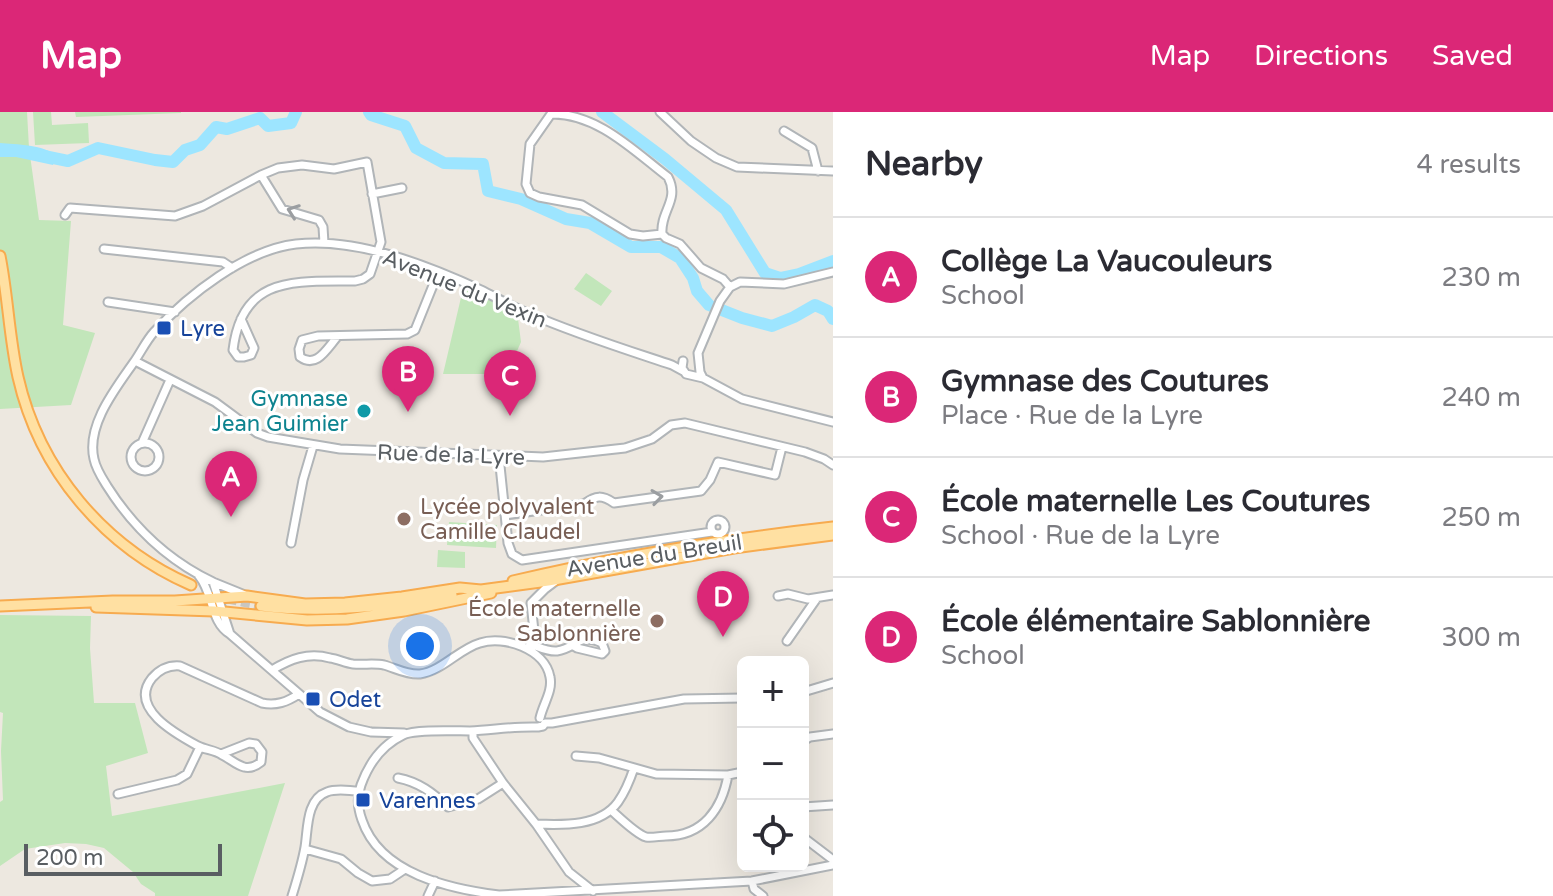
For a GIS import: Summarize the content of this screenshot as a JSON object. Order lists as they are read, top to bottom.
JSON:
{
  "streets": {
    "main road": ["Avenue du Breuil"],
    "street": ["Avenue du Vexin", "Rue de la Lyre"]
  },
  "crossings": [
    ["Avenue du Vexin", "Rue de la Lyre"]
  ],
  "places": {
    "transit": ["Lyre", "Odet", "Varennes"],
    "other": ["Gymnase Jean Guimier", "Lycée polyvalent Camille Claudel", "École maternelle Sablonnière"]
  },
  "scale_bar": "200 m",
  "page": {
    "header": "Map",
    "nav": ["Map", "Directions", "Saved"],
    "heading": ["Nearby", "4 results"],
    "list": [
      {
        "mark": "A",
        "name": "Collège La Vaucouleurs",
        "note": "School",
        "value": "230 m"
      },
      {
        "mark": "B",
        "name": "Gymnase des Coutures",
        "note": "Place · Rue de la Lyre",
        "value": "240 m"
      },
      {
        "mark": "C",
        "name": "École maternelle Les Coutures",
        "note": "School · Rue de la Lyre",
        "value": "250 m"
      },
      {
        "mark": "D",
        "name": "École élémentaire Sablonnière",
        "note": "School",
        "value": "300 m"
      }
    ],
    "pins": [
      "B",
      "C",
      "A",
      "D"
    ],
    "map_buttons": ["+", "−"],
    "scale": "200 m"
  }
}
